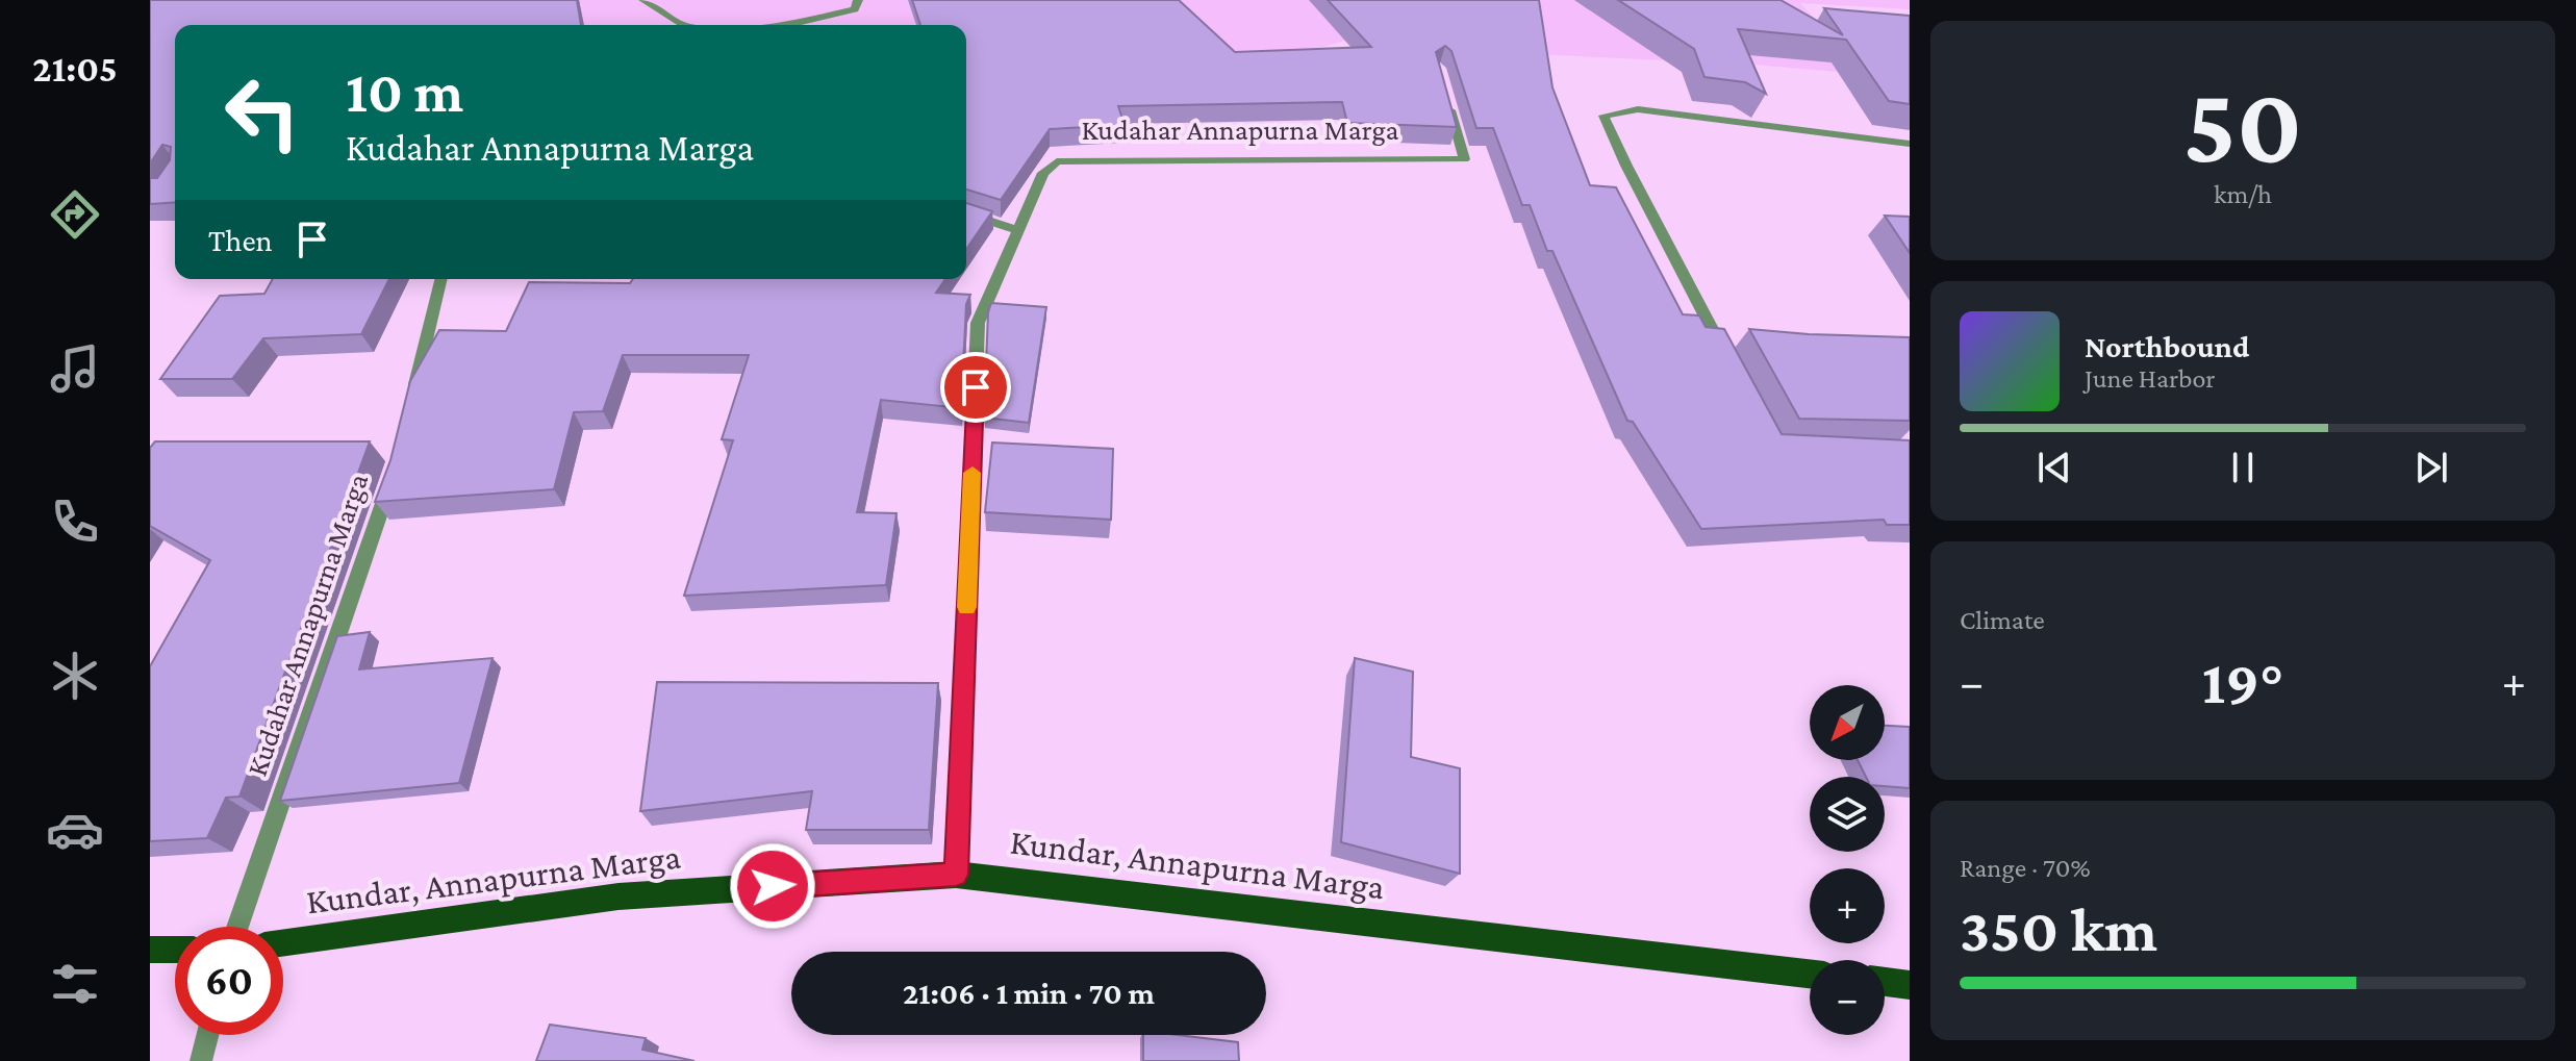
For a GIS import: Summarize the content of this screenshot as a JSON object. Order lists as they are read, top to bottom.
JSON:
{
  "streets": {
    "main road": ["Kundar, Annapurna Marga"],
    "street": ["Kudahar Annapurna Marga"]
  },
  "crossings": [
    ["Kudahar Annapurna Marga", "Kundar, Annapurna Marga"]
  ],
  "north": "bottom left",
  "page": {
    "tabs": "21:05",
    "tile": [
      ["50", "km/h"],
      "Climate",
      ["Range · 70%", "350 km"]
    ],
    "turn": ["10 m", "Kudahar Annapurna Marga"],
    "then": "Then",
    "song": ["Northbound", "June Harbor"],
    "heat": ["−", "19°", "+"],
    "map_buttons": ["+", "−"],
    "limit": "60",
    "trip": "21:06 · 1 min · 70 m"
  }
}
